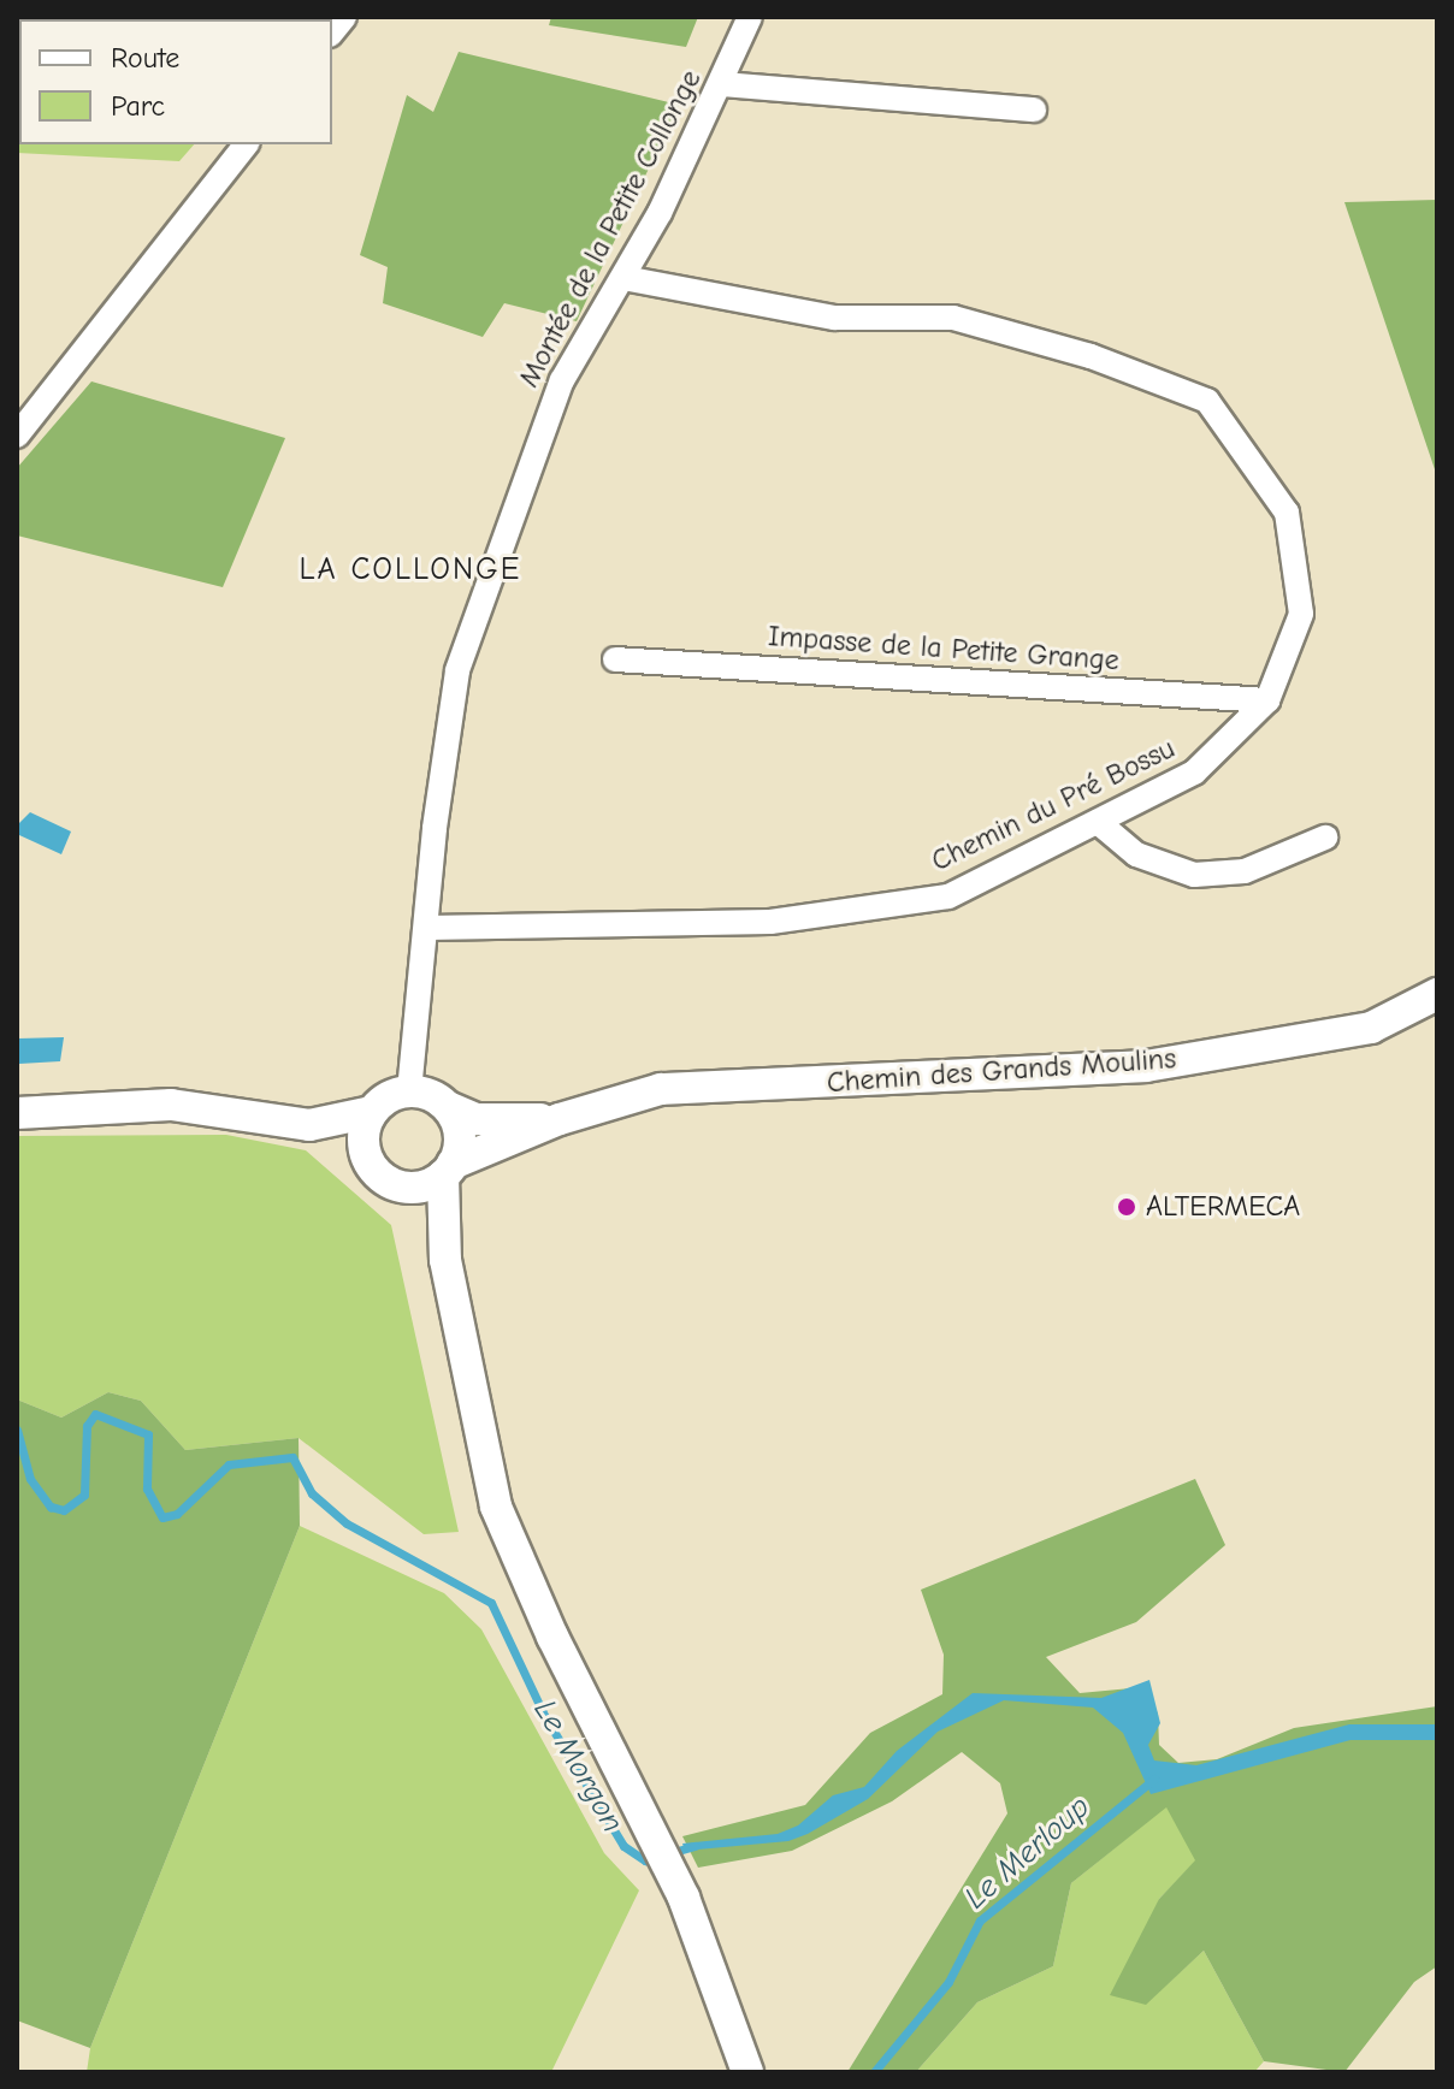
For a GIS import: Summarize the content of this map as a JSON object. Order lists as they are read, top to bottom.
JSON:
{
  "streets": {
    "street": [
      "Montée de la Petite Collonge",
      "Impasse de la Petite Grange",
      "Chemin du Pré Bossu",
      "Chemin des Grands Moulins"
    ]
  },
  "crossings": [
    ["Montée de la Petite Collonge", "Chemin du Pré Bossu"],
    ["Montée de la Petite Collonge", "Chemin des Grands Moulins"],
    ["Impasse de la Petite Grange", "Chemin du Pré Bossu"]
  ],
  "districts": ["LA COLLONGE"],
  "water": ["Le Morgon", "Le Merloup"],
  "places": ["ALTERMECA"],
  "legend": ["Route", "Parc"]
}
